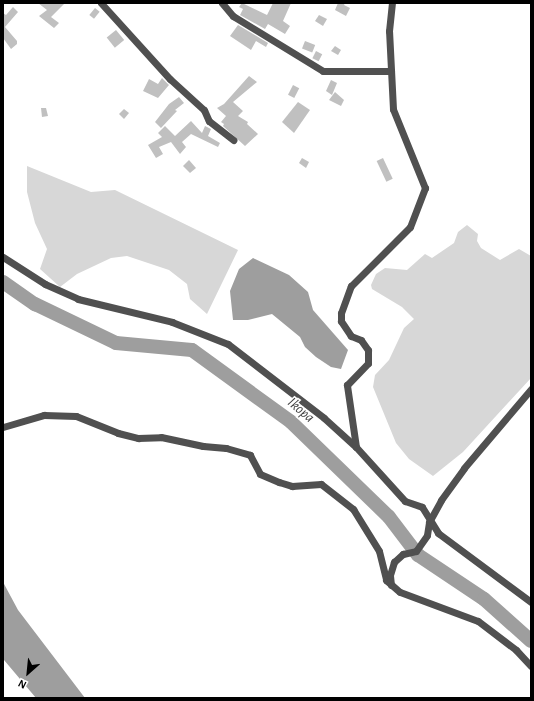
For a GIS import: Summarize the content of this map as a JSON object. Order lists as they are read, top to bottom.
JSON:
{
  "water": ["Ikopa"],
  "north": "bottom left"
}
